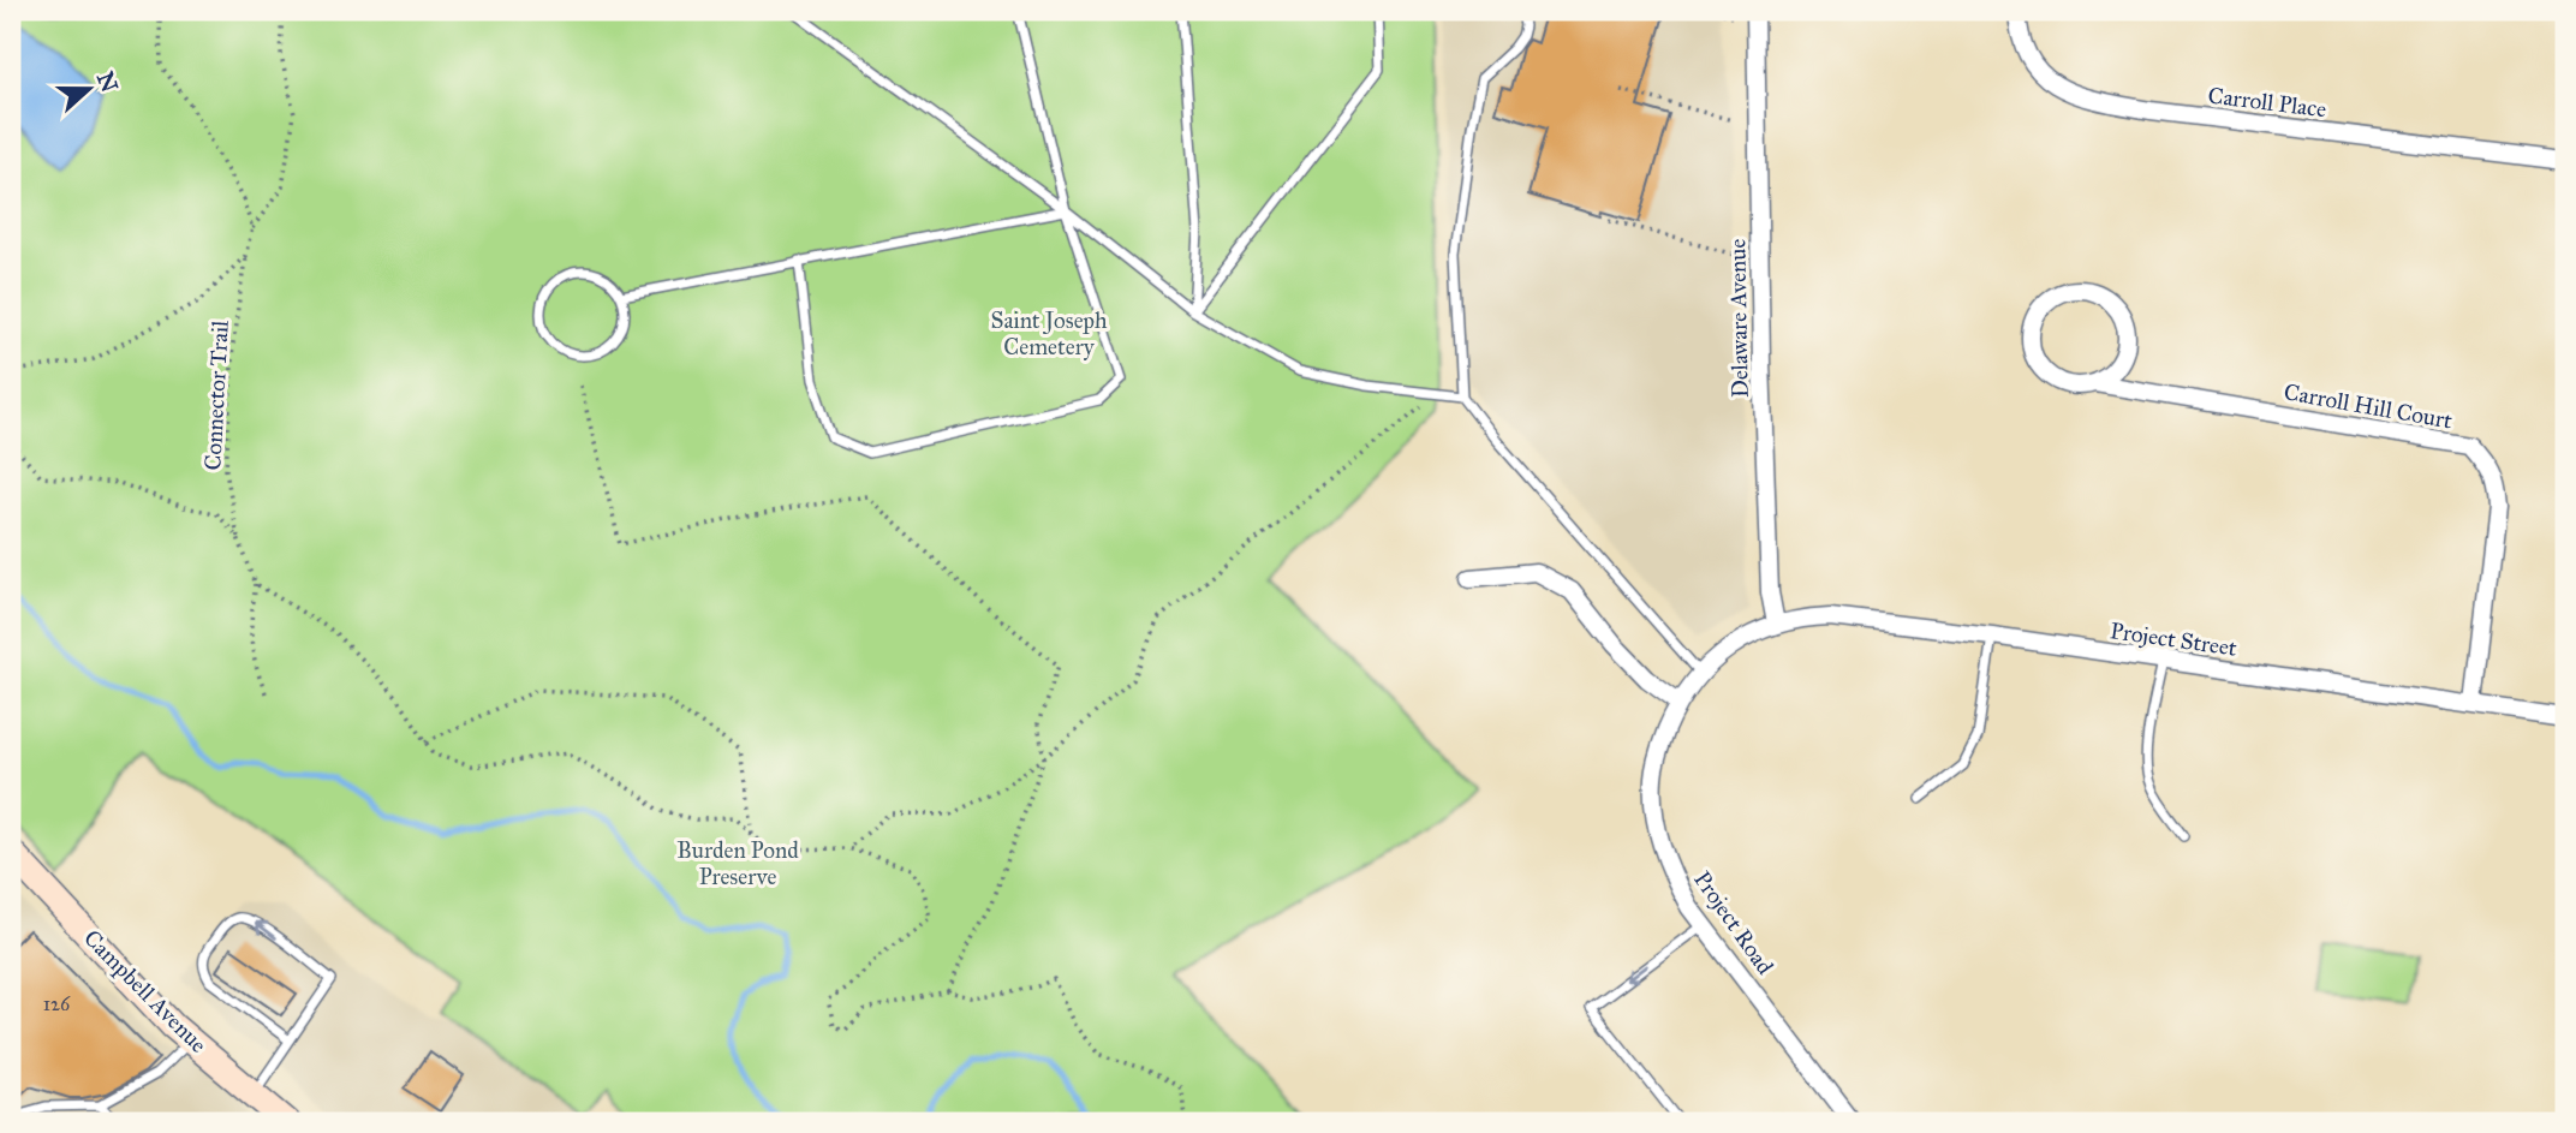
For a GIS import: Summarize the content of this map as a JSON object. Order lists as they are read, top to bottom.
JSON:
{
  "streets": {
    "street": [
      "Carroll Place",
      "Delaware Avenue",
      "Carroll Hill Court",
      "Project Street",
      "Project Road",
      "Campbell Avenue"
    ],
    "path": ["Connector Trail"]
  },
  "crossings": [
    ["Delaware Avenue", "Project Street"],
    ["Delaware Avenue", "Project Road"],
    ["Carroll Hill Court", "Project Street"],
    ["Project Street", "Project Road"]
  ],
  "parks": ["Saint Joseph Cemetery", "Burden Pond Preserve"],
  "house_numbers": ["126"],
  "north": "right"
}
